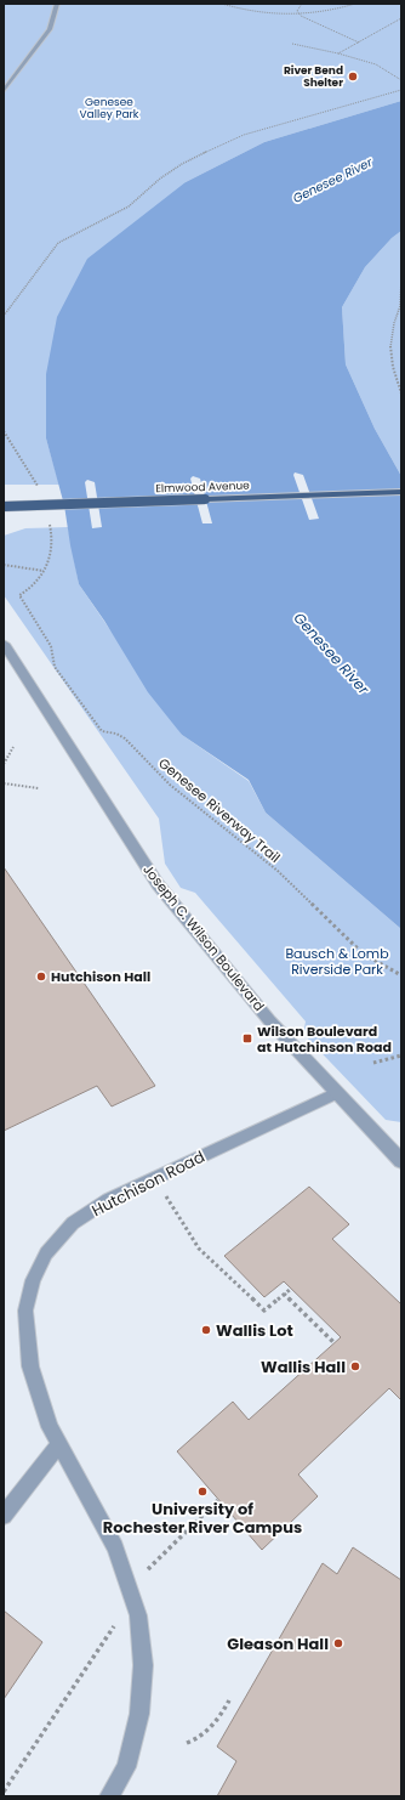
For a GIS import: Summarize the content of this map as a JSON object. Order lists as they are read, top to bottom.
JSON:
{
  "streets": {
    "main road": ["Elmwood Avenue"],
    "street": ["Joseph C. Wilson Boulevard"],
    "lane": ["Hutchison Road"],
    "path": ["Genesee Riverway Trail"]
  },
  "crossings": [
    ["Joseph C. Wilson Boulevard", "Hutchison Road"]
  ],
  "water": ["Genesee River"],
  "parks": ["Genesee Valley Park", "Bausch & Lomb Riverside Park"],
  "places": {
    "other": [
      "River Bend Shelter",
      "Hutchison Hall",
      "Wallis Lot",
      "Wallis Hall",
      "University of Rochester River Campus",
      "Gleason Hall"
    ],
    "transit": ["Wilson Boulevard at Hutchinson Road"]
  }
}
